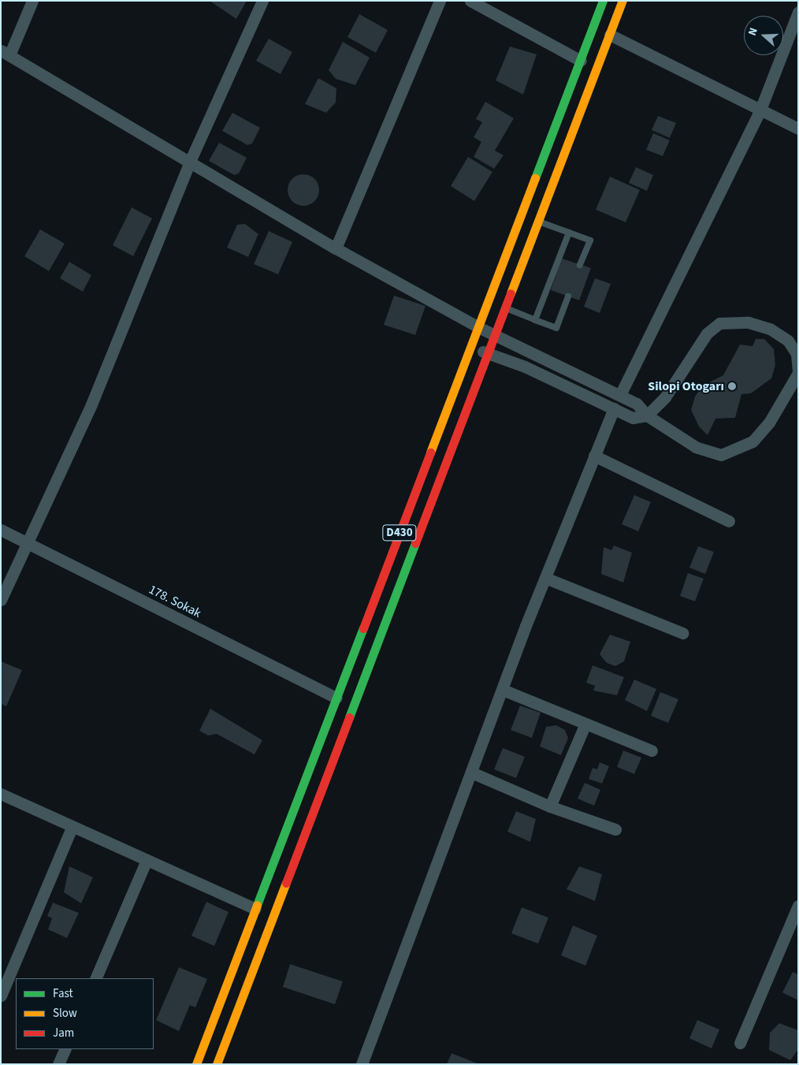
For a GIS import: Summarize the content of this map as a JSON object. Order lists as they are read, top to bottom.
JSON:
{
  "streets": {
    "highway": ["D430"],
    "street": ["178. Sokak"]
  },
  "crossings": [
    ["D430", "178. Sokak"]
  ],
  "places": ["Silopi Otogarı"],
  "legend": ["Fast", "Slow", "Jam"],
  "north": "left"
}
